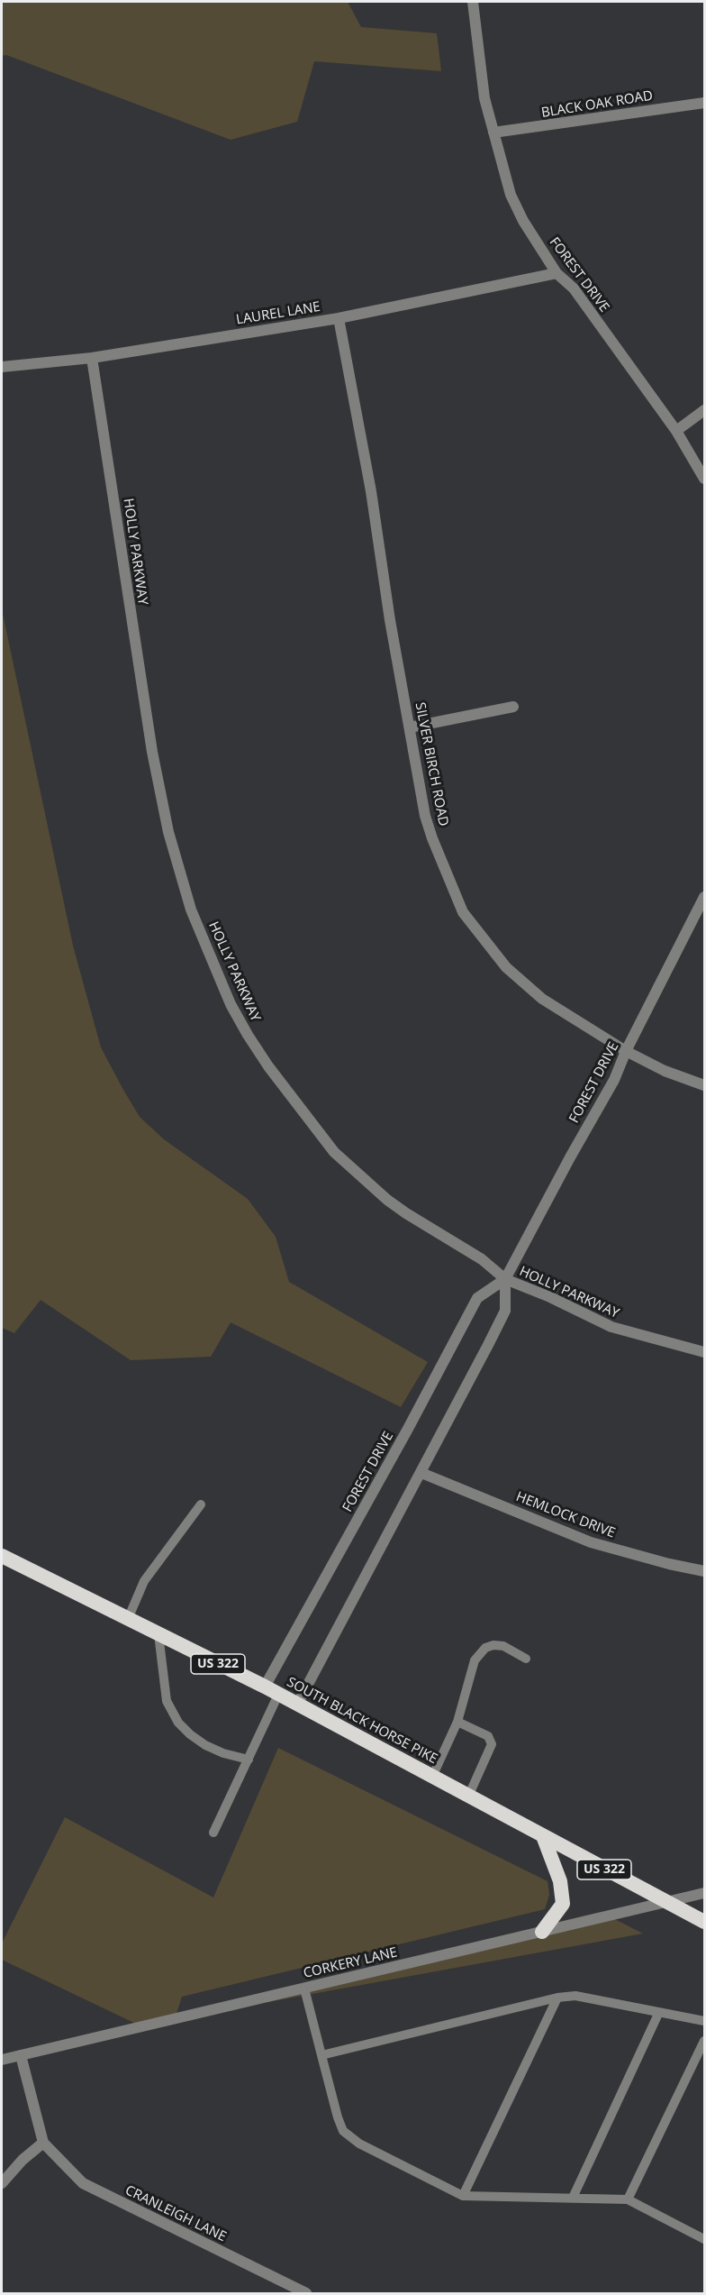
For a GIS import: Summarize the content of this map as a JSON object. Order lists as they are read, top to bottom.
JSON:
{
  "streets": {
    "highway": ["US 322", "SOUTH BLACK HORSE PIKE"],
    "street": [
      "BLACK OAK ROAD",
      "FOREST DRIVE",
      "LAUREL LANE",
      "HOLLY PARKWAY",
      "SILVER BIRCH ROAD",
      "HEMLOCK DRIVE",
      "CORKERY LANE",
      "CRANLEIGH LANE"
    ]
  },
  "crossings": [
    ["BLACK OAK ROAD", "FOREST DRIVE"],
    ["FOREST DRIVE", "LAUREL LANE"],
    ["FOREST DRIVE", "HOLLY PARKWAY"],
    ["FOREST DRIVE", "SILVER BIRCH ROAD"],
    ["FOREST DRIVE", "HEMLOCK DRIVE"],
    ["FOREST DRIVE", "SOUTH BLACK HORSE PIKE"],
    ["LAUREL LANE", "HOLLY PARKWAY"],
    ["LAUREL LANE", "SILVER BIRCH ROAD"],
    ["SOUTH BLACK HORSE PIKE", "CORKERY LANE"],
    ["CORKERY LANE", "CRANLEIGH LANE"]
  ]
}
